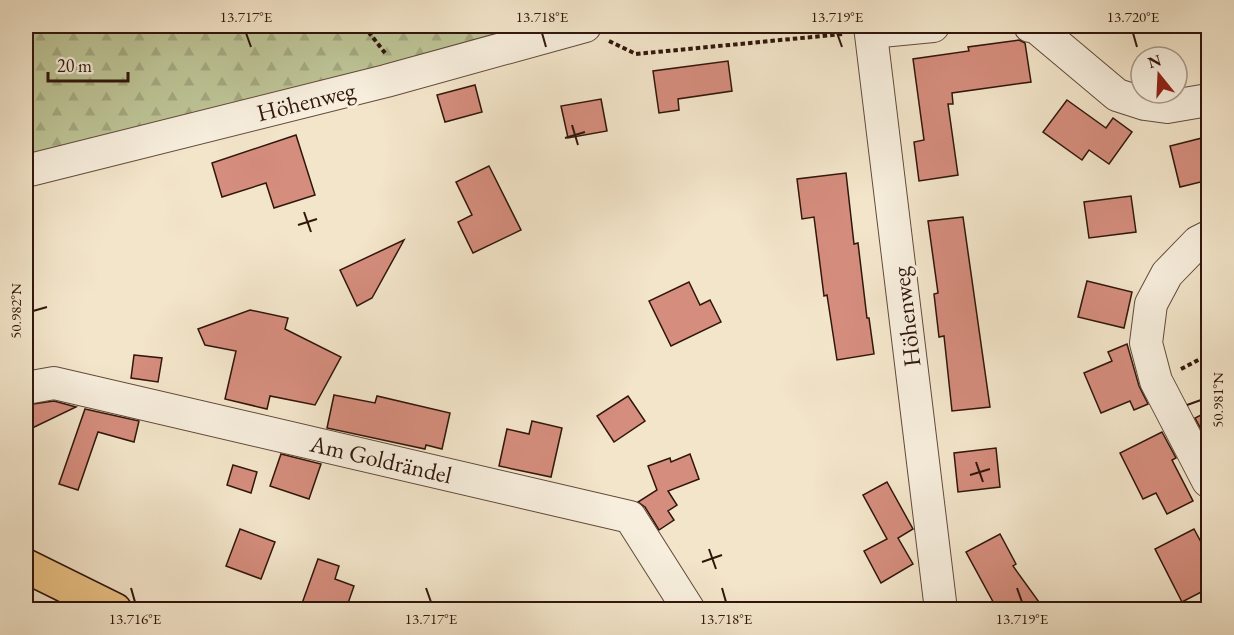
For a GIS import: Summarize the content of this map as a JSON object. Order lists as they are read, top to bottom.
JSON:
{
  "streets": {
    "street": ["Höhenweg", "Am Goldrändel"]
  },
  "scale_bar": "20 m",
  "north": "top",
  "coordinates": [
    "13.717°E",
    "13.718°E",
    "13.719°E",
    "13.720°E",
    "50.982°N",
    "50.981°N",
    "13.716°E"
  ]
}
